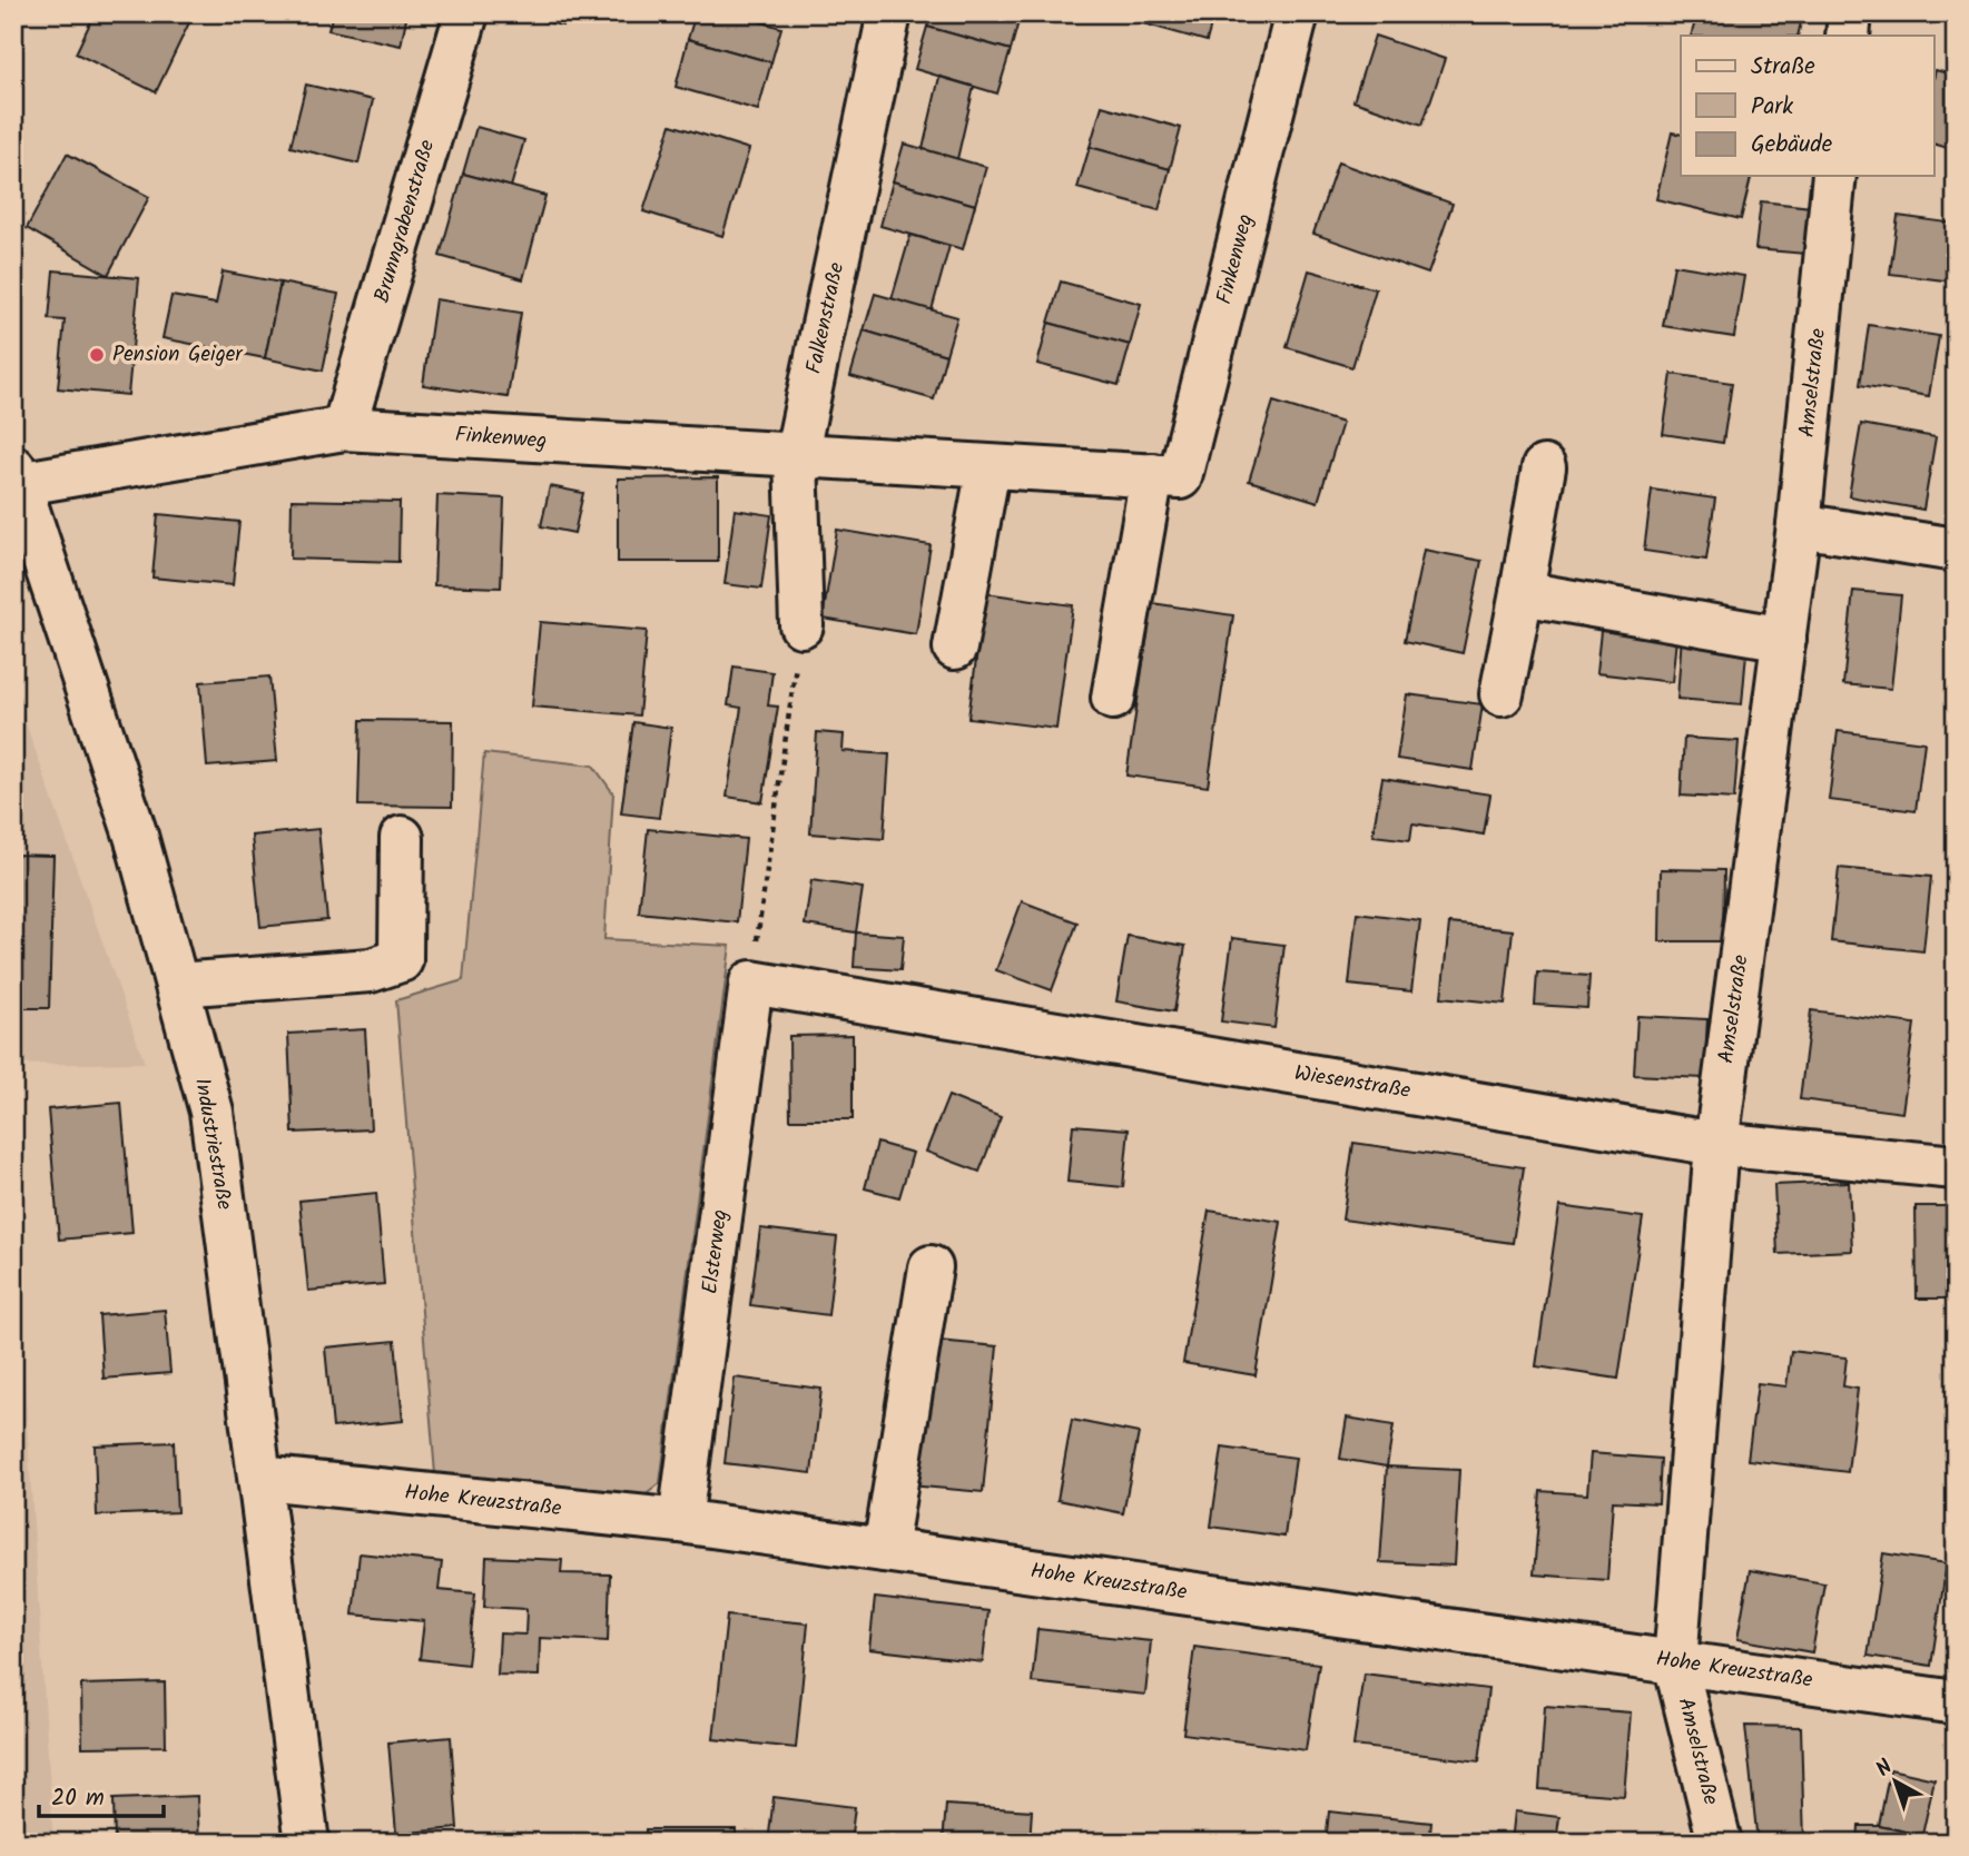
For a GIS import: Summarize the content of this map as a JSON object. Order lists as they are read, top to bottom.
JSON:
{
  "streets": {
    "street": [
      "Brunngrabenstraße",
      "Finkenweg",
      "Falkenstraße",
      "Amselstraße",
      "Wiesenstraße",
      "Industriestraße",
      "Elsterweg",
      "Hohe Kreuzstraße"
    ]
  },
  "crossings": [
    ["Brunngrabenstraße", "Finkenweg"],
    ["Finkenweg", "Falkenstraße"],
    ["Finkenweg", "Industriestraße"],
    ["Amselstraße", "Wiesenstraße"],
    ["Amselstraße", "Hohe Kreuzstraße"],
    ["Wiesenstraße", "Elsterweg"],
    ["Industriestraße", "Hohe Kreuzstraße"],
    ["Elsterweg", "Hohe Kreuzstraße"]
  ],
  "places": ["Pension Geiger"],
  "legend": ["Straße", "Park", "Gebäude"],
  "scale_bar": "20 m",
  "north": "top left"
}
